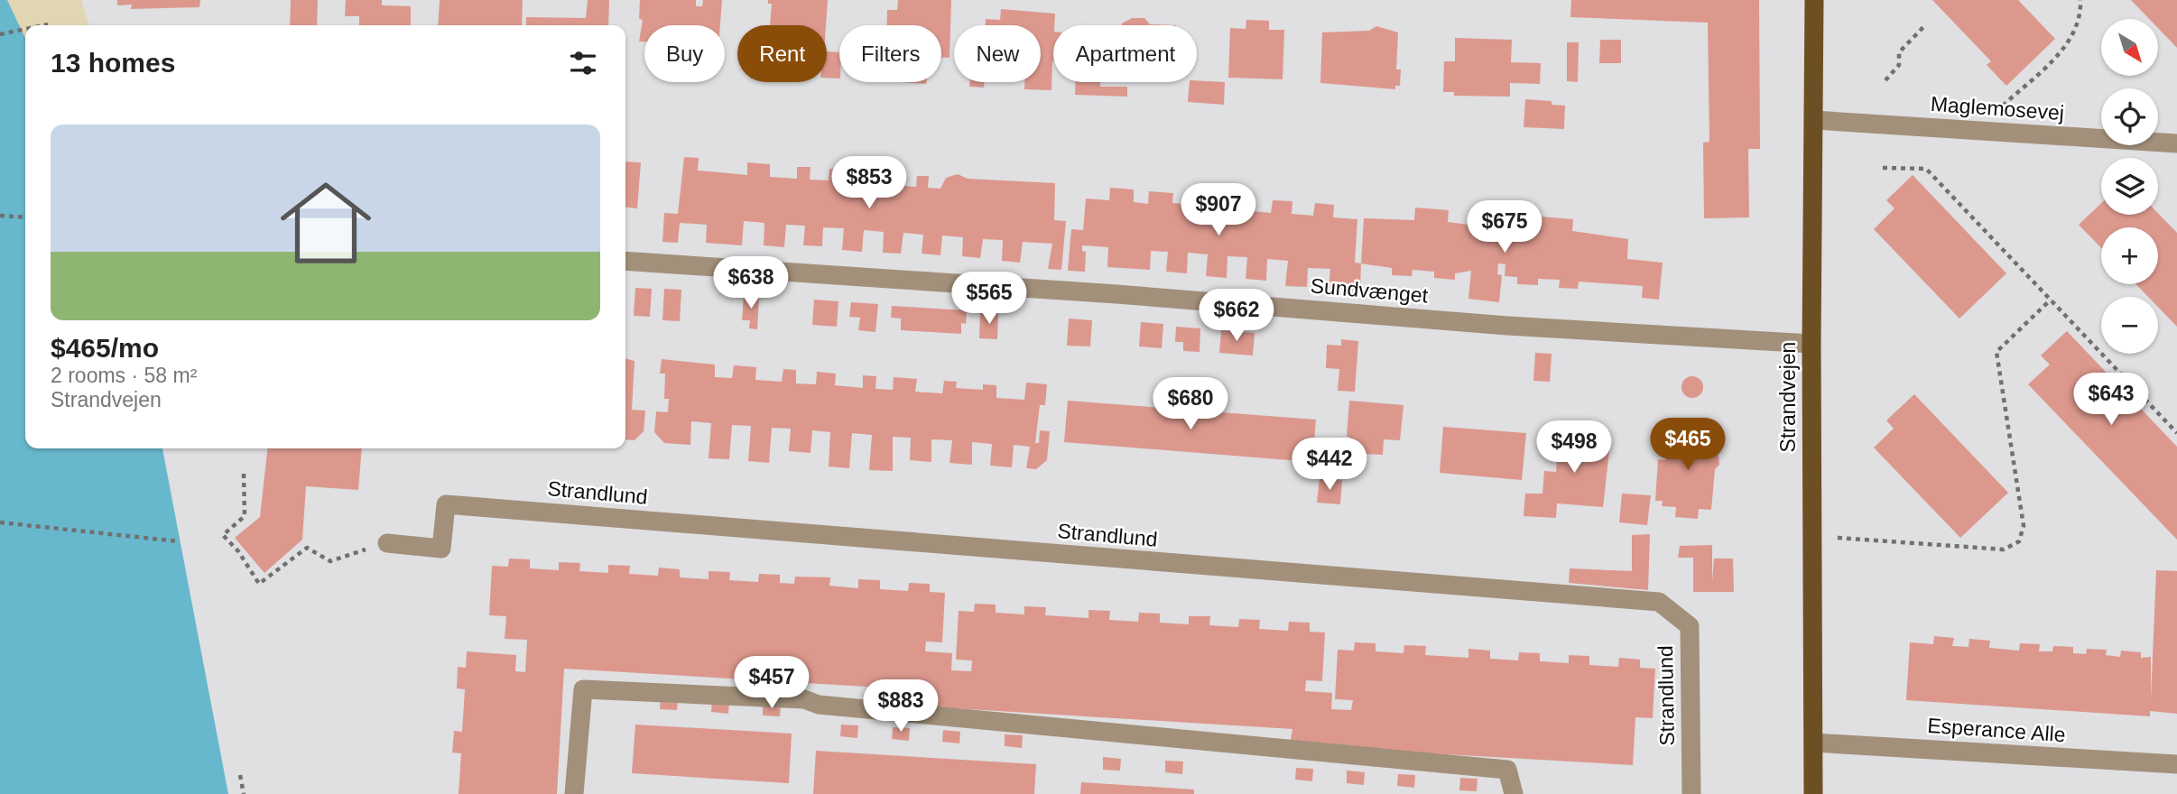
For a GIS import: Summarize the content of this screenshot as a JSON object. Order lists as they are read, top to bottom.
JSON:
{
  "streets": {
    "main road": ["Strandvejen"],
    "street": [
      "Maglemosevej",
      "Sundvænget",
      "Strandlund",
      "Esperance Alle"
    ]
  },
  "crossings": [
    ["Maglemosevej", "Strandvejen"],
    ["Sundvænget", "Strandvejen"],
    ["Strandvejen", "Esperance Alle"]
  ],
  "north": "bottom right",
  "page": {
    "map_buttons": ["+", "−"],
    "chip": [
      "Buy",
      "Rent",
      "Filters",
      "New",
      "Apartment"
    ],
    "heading": "13 homes",
    "list": [
      {
        "name": "$465/mo",
        "note": "2 rooms · 58 m² · Strandvejen"
      }
    ],
    "price": [
      "$853",
      "$907",
      "$675",
      "$638",
      "$565",
      "$662",
      "$643",
      "$680",
      "$465",
      "$498",
      "$442",
      "$457",
      "$883"
    ]
  }
}
